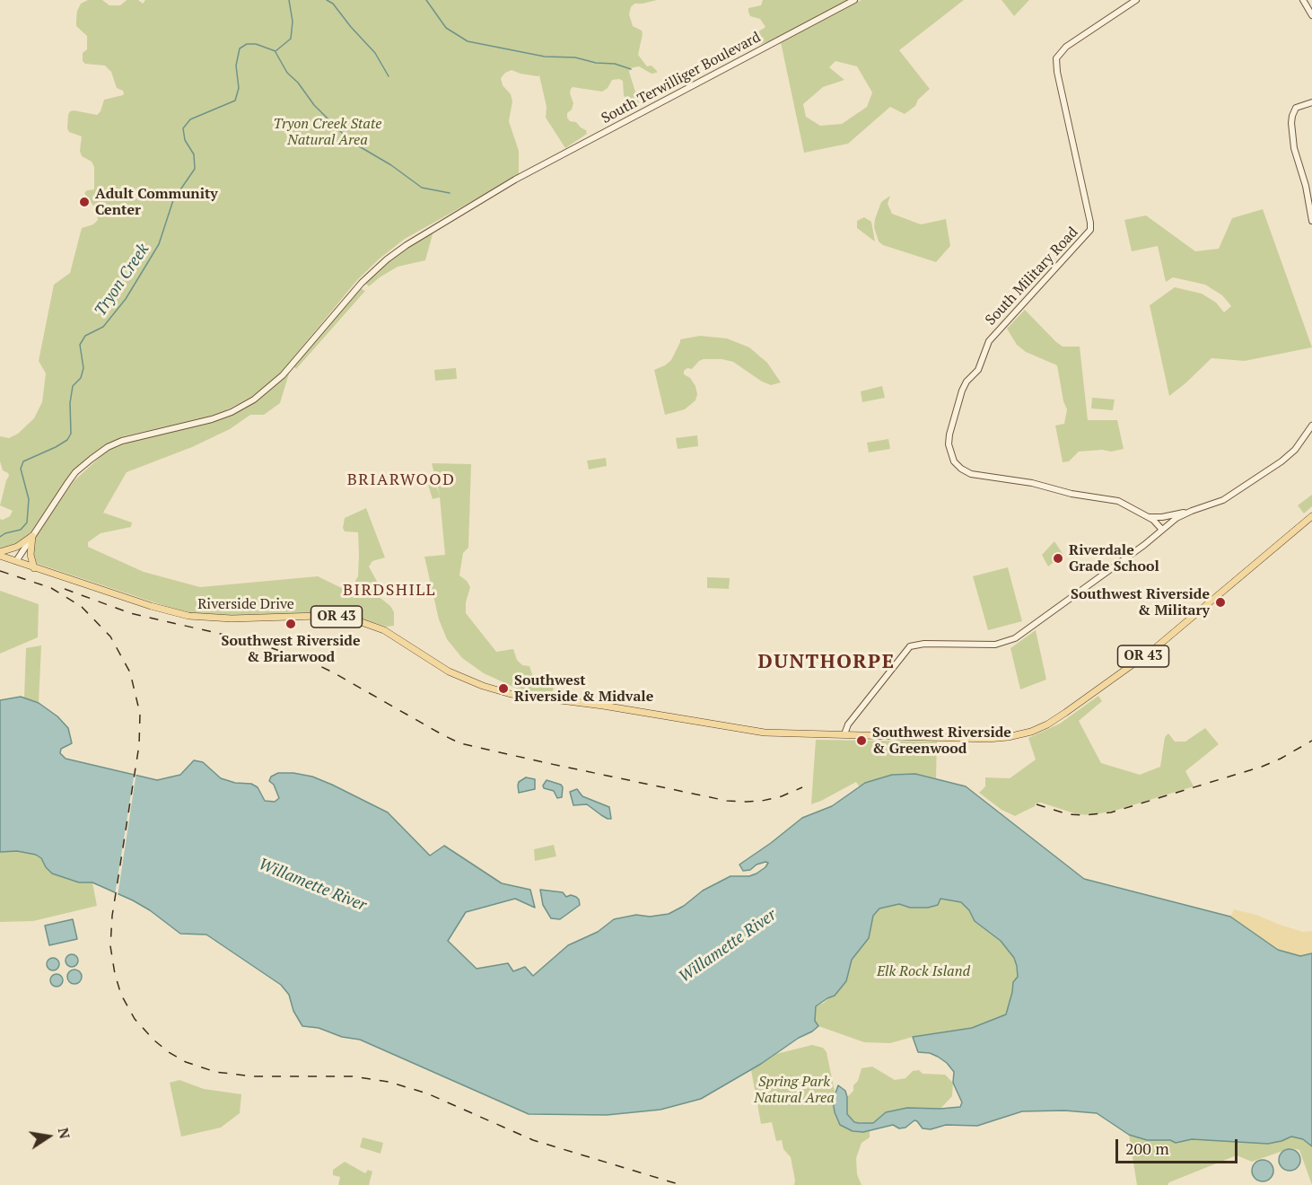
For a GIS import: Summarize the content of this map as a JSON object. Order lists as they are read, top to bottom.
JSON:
{
  "streets": {
    "main road": ["Riverside Drive", "OR 43"],
    "street": ["South Terwilliger Boulevard", "South Military Road"]
  },
  "crossings": [
    ["South Terwilliger Boulevard", "Riverside Drive"],
    ["South Terwilliger Boulevard", "OR 43"],
    ["Riverside Drive", "OR 43"]
  ],
  "districts": ["BRIARWOOD", "BIRDSHILL", "DUNTHORPE"],
  "water": ["Tryon Creek", "Willamette River"],
  "parks": ["Tryon Creek State Natural Area", "Elk Rock Island", "Spring Park Natural Area"],
  "places": [
    "Adult Community Center",
    "Riverdale Grade School",
    "Southwest Riverside & Military",
    "Southwest Riverside & Briarwood",
    "Southwest Riverside & Midvale",
    "Southwest Riverside & Greenwood"
  ],
  "scale_bar": "200 m",
  "north": "right"
}
